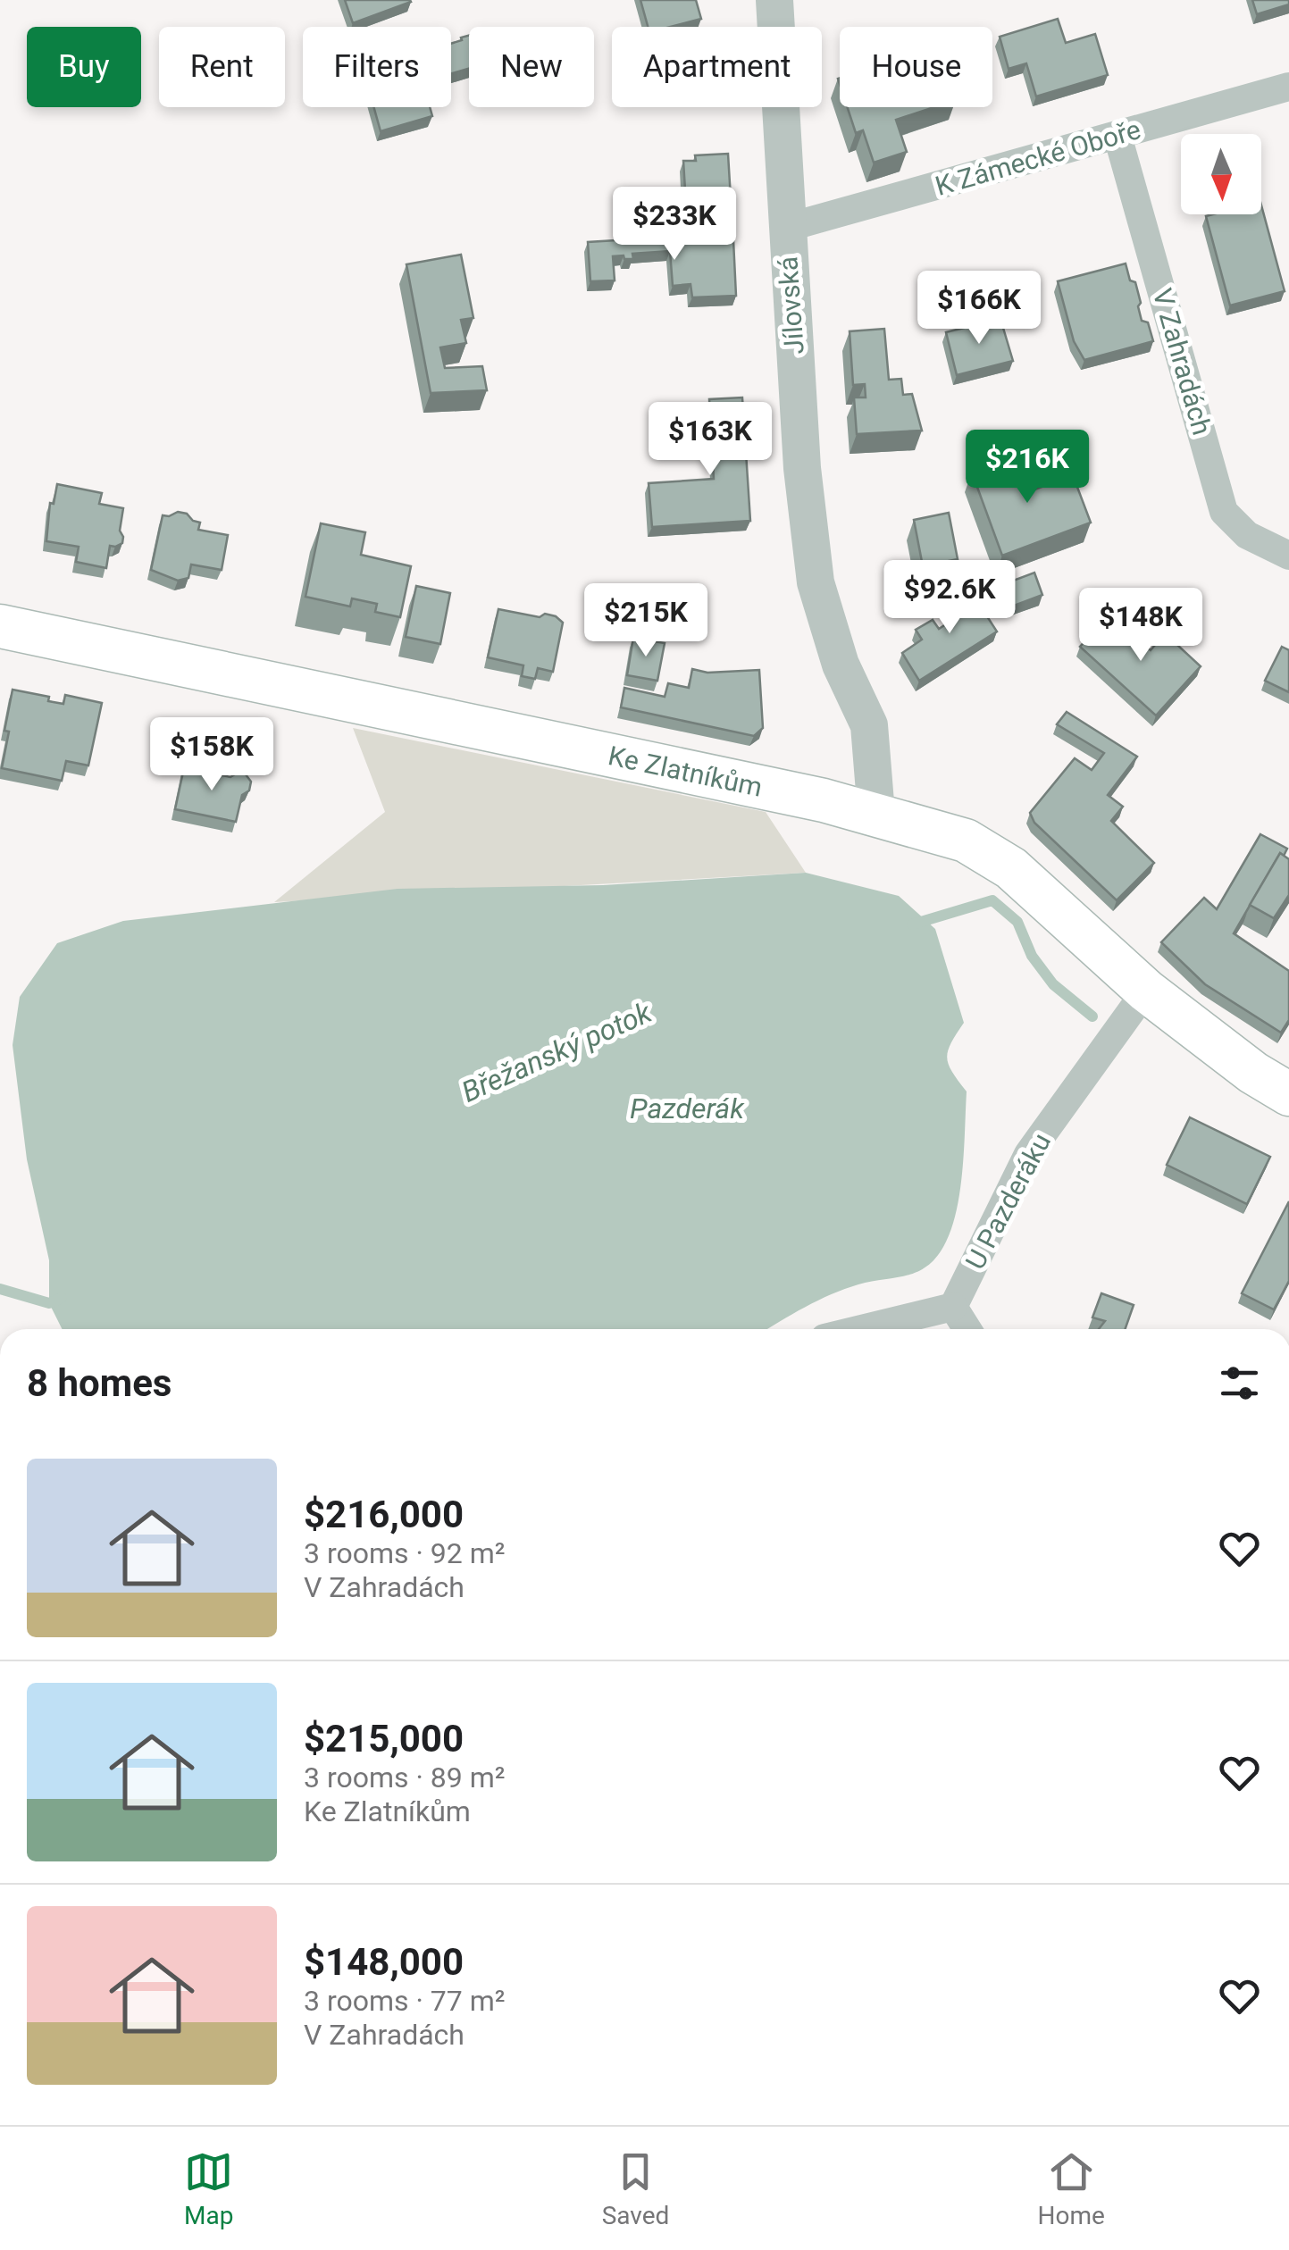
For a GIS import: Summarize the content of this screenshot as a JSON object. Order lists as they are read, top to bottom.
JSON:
{
  "streets": {
    "main road": ["Ke Zlatníkům"],
    "street": [
      "K Zámecké Oboře",
      "Jílovská",
      "V Zahradách",
      "U Pazderáku"
    ]
  },
  "crossings": [
    ["K Zámecké Oboře", "Jílovská"],
    ["K Zámecké Oboře", "V Zahradách"],
    ["Jílovská", "Ke Zlatníkům"],
    ["Ke Zlatníkům", "U Pazderáku"]
  ],
  "water": ["Břežanský potok", "Pazderák"],
  "north": "bottom",
  "page": {
    "chip": [
      "Buy",
      "Rent",
      "Filters",
      "New",
      "Apartment",
      "House"
    ],
    "price": [
      "$233K",
      "$166K",
      "$163K",
      "$216K",
      "$92.6K",
      "$215K",
      "$148K",
      "$158K"
    ],
    "heading": "8 homes",
    "list": [
      {
        "name": "$216,000",
        "note": "3 rooms · 92 m² · V Zahradách"
      },
      {
        "name": "$215,000",
        "note": "3 rooms · 89 m² · Ke Zlatníkům"
      },
      {
        "name": "$148,000",
        "note": "3 rooms · 77 m² · V Zahradách"
      }
    ],
    "tabs": ["Map", "Saved", "Home"]
  }
}
